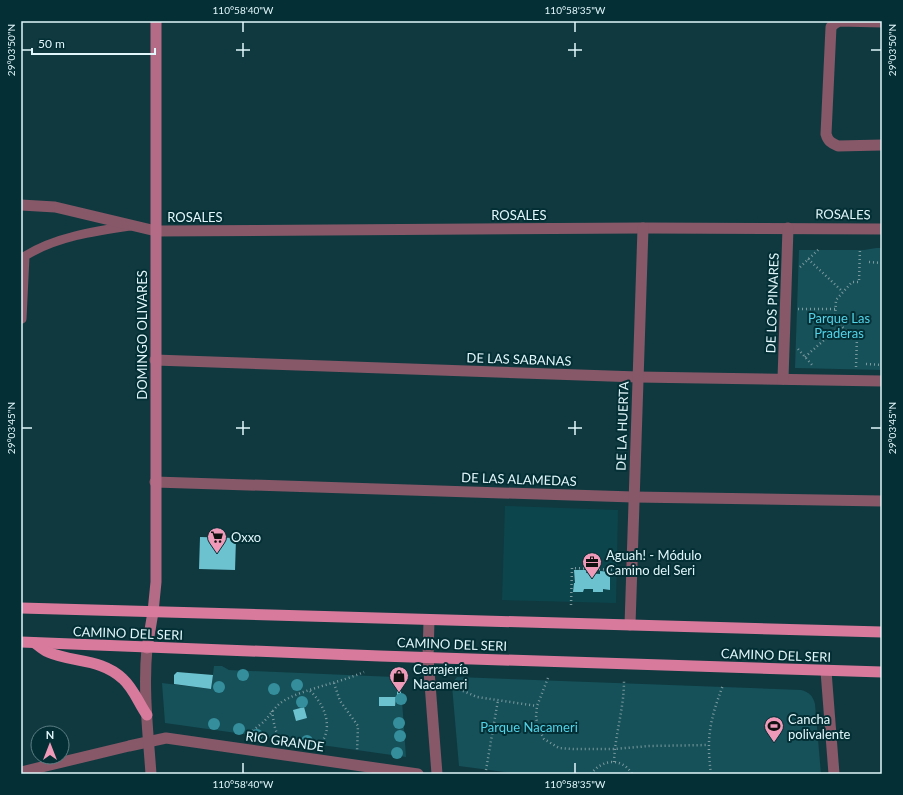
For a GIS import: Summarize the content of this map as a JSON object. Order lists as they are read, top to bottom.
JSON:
{
  "streets": {
    "main road": ["DOMINGO OLIVARES", "CAMINO DEL SERI"],
    "street": [
      "ROSALES",
      "DE LOS PINARES",
      "DE LAS SABANAS",
      "DE LA HUERTA",
      "DE LAS ALAMEDAS",
      "RIO GRANDE"
    ]
  },
  "crossings": [
    ["ROSALES", "DE LOS PINARES"],
    ["ROSALES", "DOMINGO OLIVARES"],
    ["ROSALES", "DE LA HUERTA"],
    ["DE LOS PINARES", "DE LAS SABANAS"],
    ["DOMINGO OLIVARES", "DE LAS SABANAS"],
    ["DOMINGO OLIVARES", "DE LAS ALAMEDAS"],
    ["DOMINGO OLIVARES", "CAMINO DEL SERI"],
    ["DE LAS SABANAS", "DE LA HUERTA"],
    ["DE LA HUERTA", "DE LAS ALAMEDAS"],
    ["DE LA HUERTA", "CAMINO DEL SERI"]
  ],
  "parks": ["Parque Las Praderas", "Parque Nacameri"],
  "places": {
    "supermarket": ["Oxxo"],
    "office": ["Aguah! - Módulo Camino del Seri"],
    "shop": ["Cerrajería Nacameri"],
    "sports": ["Cancha polivalente"]
  },
  "scale_bar": "50 m",
  "north": "top",
  "coordinates": [
    "110°58'40\"W",
    "110°58'35\"W",
    "29°03'50\"N",
    "29°03'45\"N"
  ]
}
